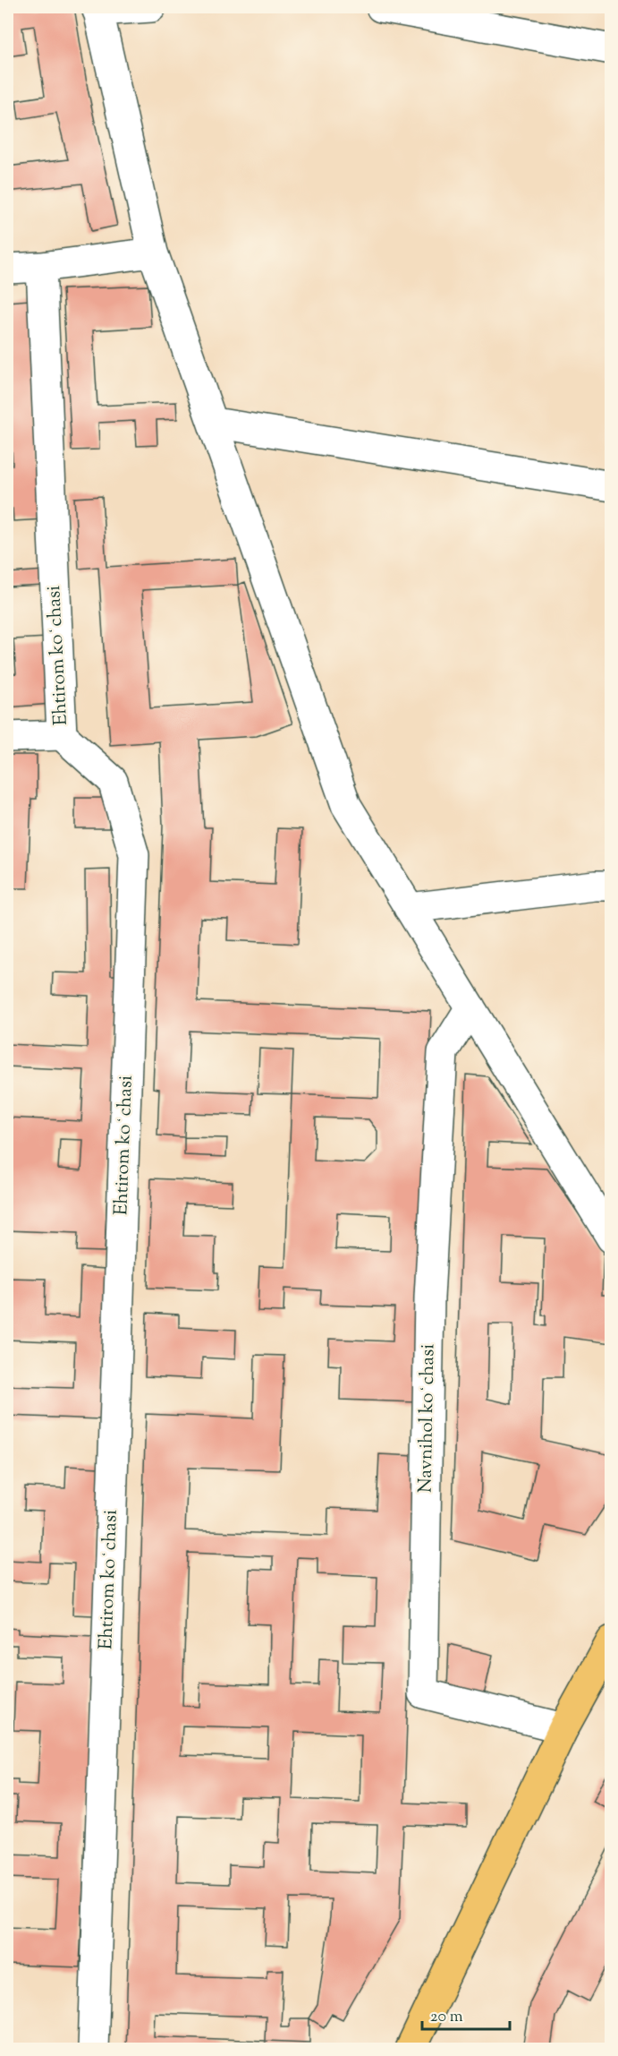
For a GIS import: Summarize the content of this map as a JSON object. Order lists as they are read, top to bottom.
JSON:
{
  "streets": {
    "street": ["Ehtirom koʻchasi", "Navnihol koʻchasi"]
  },
  "scale_bar": "20 m"
}
